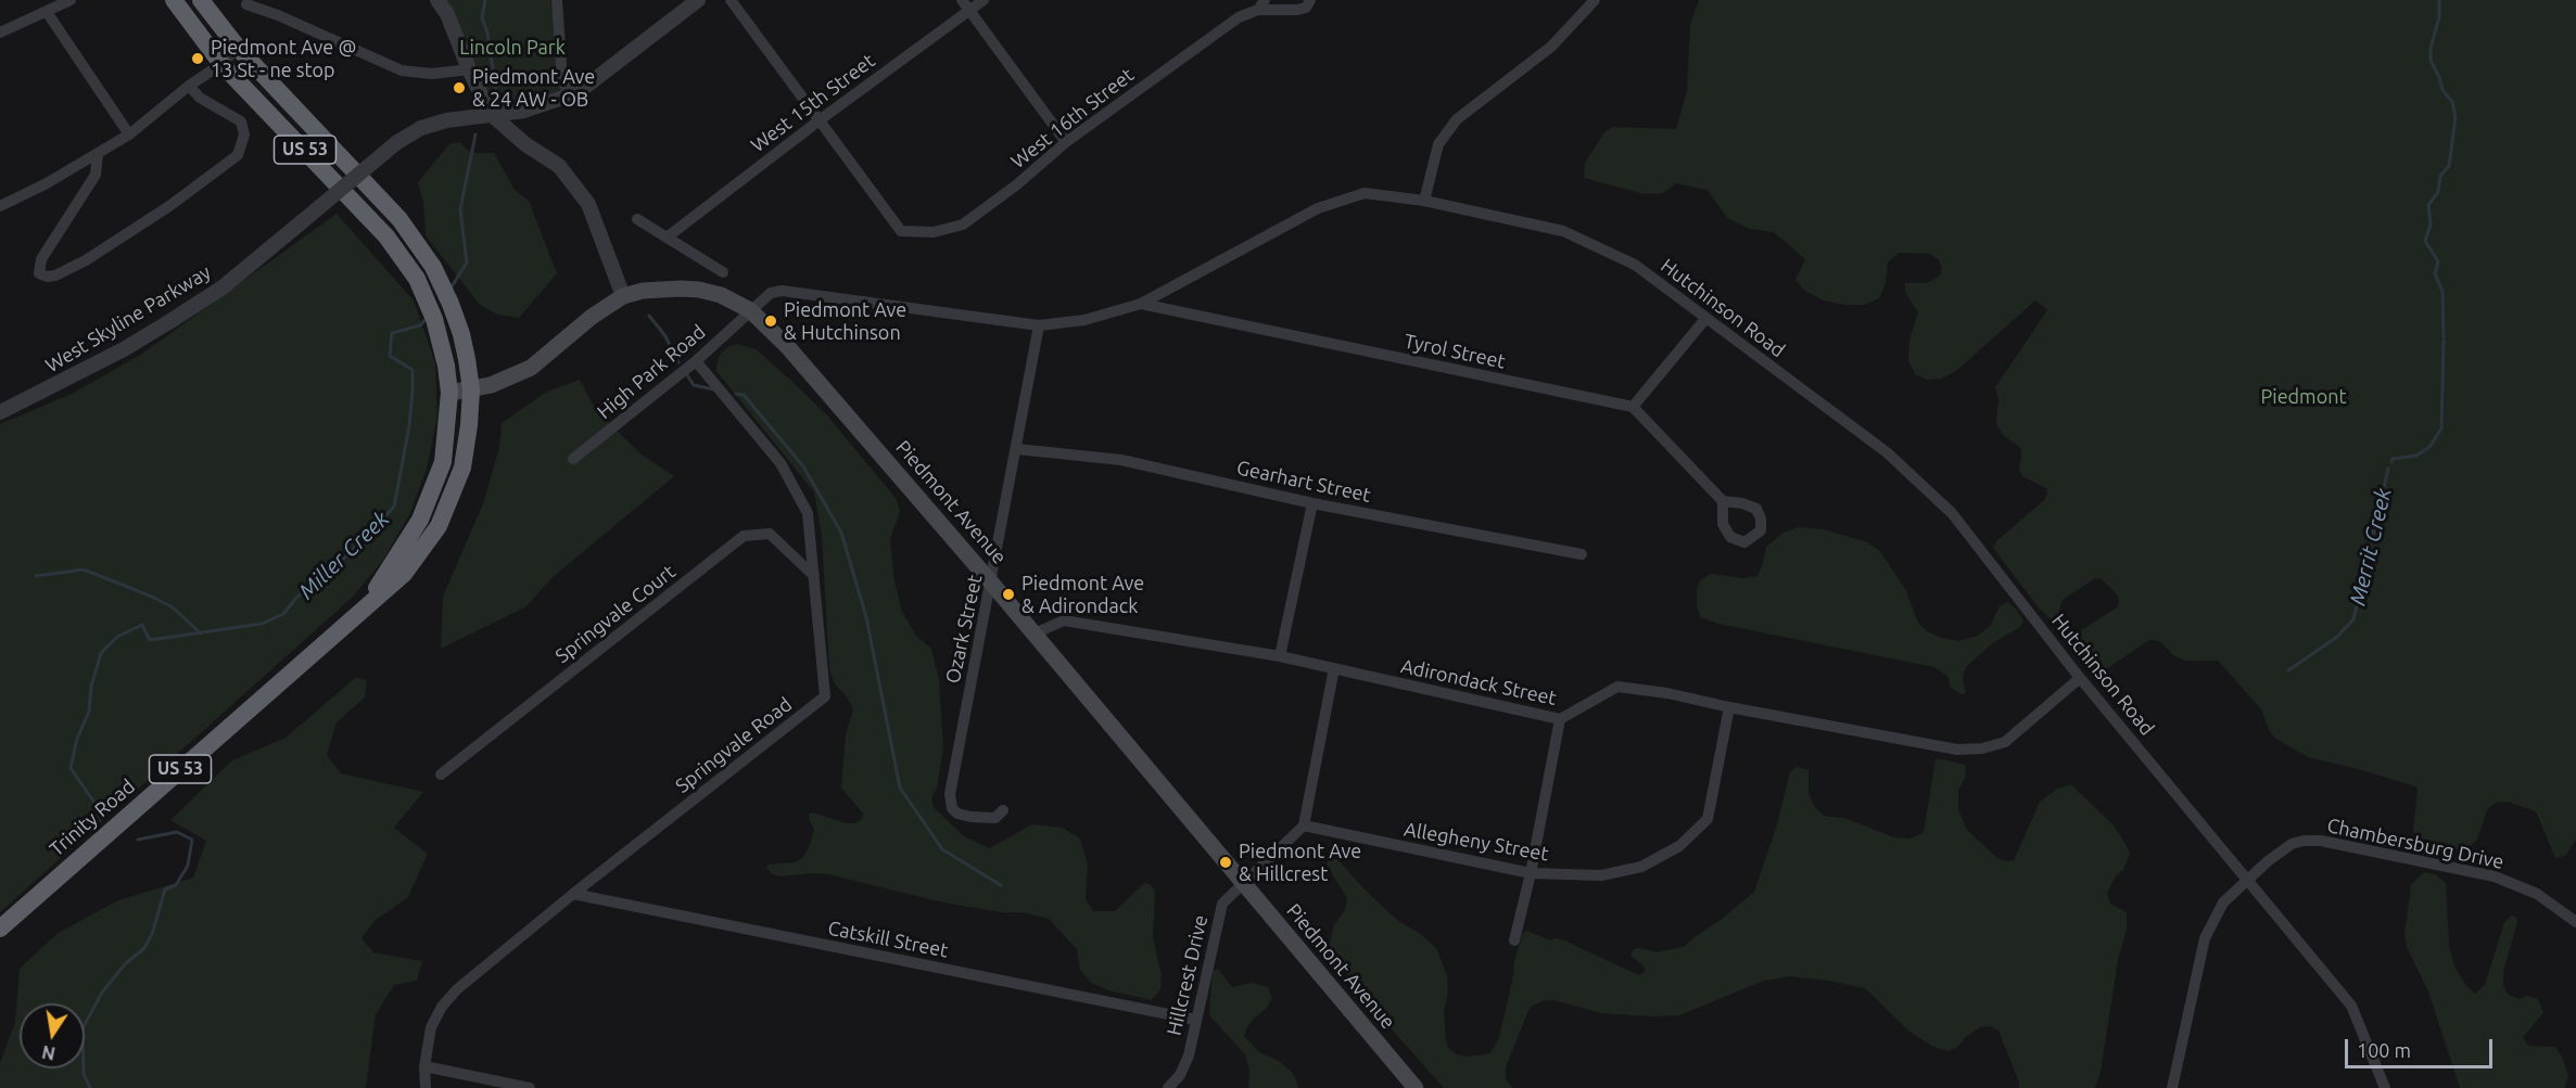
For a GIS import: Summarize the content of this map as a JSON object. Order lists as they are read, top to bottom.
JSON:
{
  "streets": {
    "highway": ["US 53", "Trinity Road"],
    "main road": ["Piedmont Avenue"],
    "street": [
      "West 15th Street",
      "West 16th Street",
      "Hutchinson Road",
      "West Skyline Parkway",
      "Tyrol Street",
      "High Park Road",
      "Gearhart Street",
      "Springvale Court",
      "Ozark Street",
      "Adirondack Street",
      "Springvale Road",
      "Allegheny Street",
      "Chambersburg Drive",
      "Catskill Street",
      "Hillcrest Drive"
    ]
  },
  "crossings": [
    ["West 15th Street", "West 16th Street"],
    ["US 53", "Piedmont Avenue"],
    ["US 53", "Trinity Road"],
    ["Hutchinson Road", "Tyrol Street"],
    ["Hutchinson Road", "High Park Road"],
    ["Hutchinson Road", "Piedmont Avenue"],
    ["Hutchinson Road", "Ozark Street"],
    ["Hutchinson Road", "Adirondack Street"],
    ["Hutchinson Road", "Chambersburg Drive"],
    ["High Park Road", "Piedmont Avenue"],
    ["High Park Road", "Springvale Road"],
    ["Gearhart Street", "Ozark Street"],
    ["Piedmont Avenue", "Ozark Street"],
    ["Piedmont Avenue", "Adirondack Street"],
    ["Piedmont Avenue", "Trinity Road"],
    ["Piedmont Avenue", "Hillcrest Drive"],
    ["Springvale Court", "Springvale Road"],
    ["Adirondack Street", "Allegheny Street"],
    ["Springvale Road", "Catskill Street"],
    ["Allegheny Street", "Hillcrest Drive"],
    ["Catskill Street", "Hillcrest Drive"]
  ],
  "water": ["Merrit Creek", "Miller Creek"],
  "parks": ["Lincoln Park", "Piedmont"],
  "places": [
    "Piedmont Ave @ 13 St - ne stop",
    "Piedmont Ave & 24 AW - OB",
    "Piedmont Ave & Hutchinson",
    "Piedmont Ave & Adirondack",
    "Piedmont Ave & Hillcrest"
  ],
  "scale_bar": "100 m",
  "north": "bottom"
}
